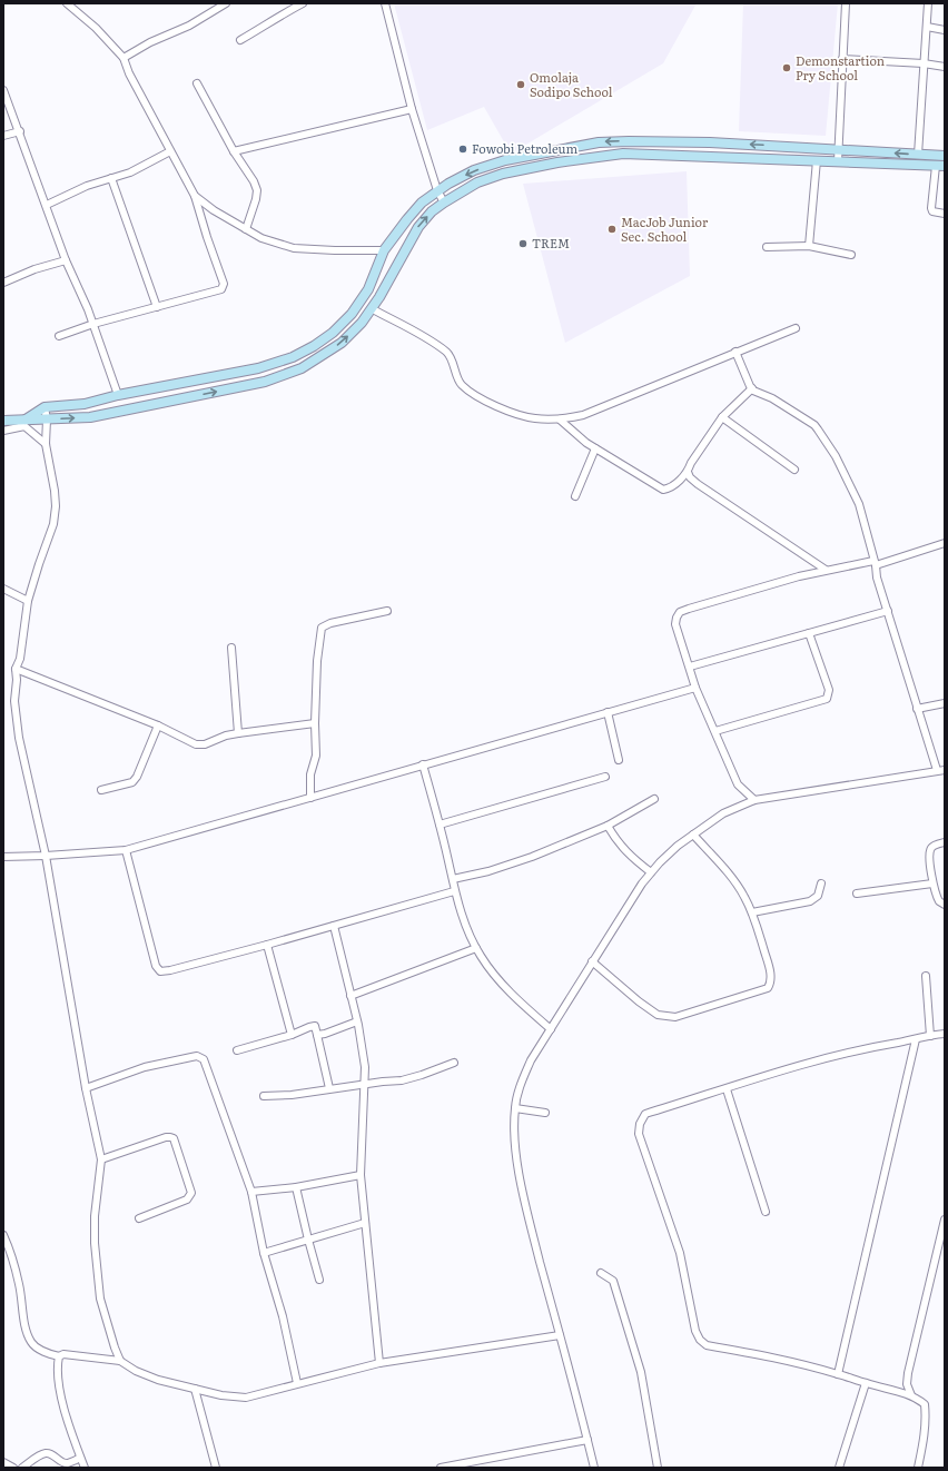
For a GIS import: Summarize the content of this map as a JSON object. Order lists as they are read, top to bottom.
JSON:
{
  "places": [
    "Demonstartion Pry School",
    "Omolaja Sodipo School",
    "Fowobi Petroleum",
    "MacJob Junior Sec. School",
    "TREM"
  ]
}
